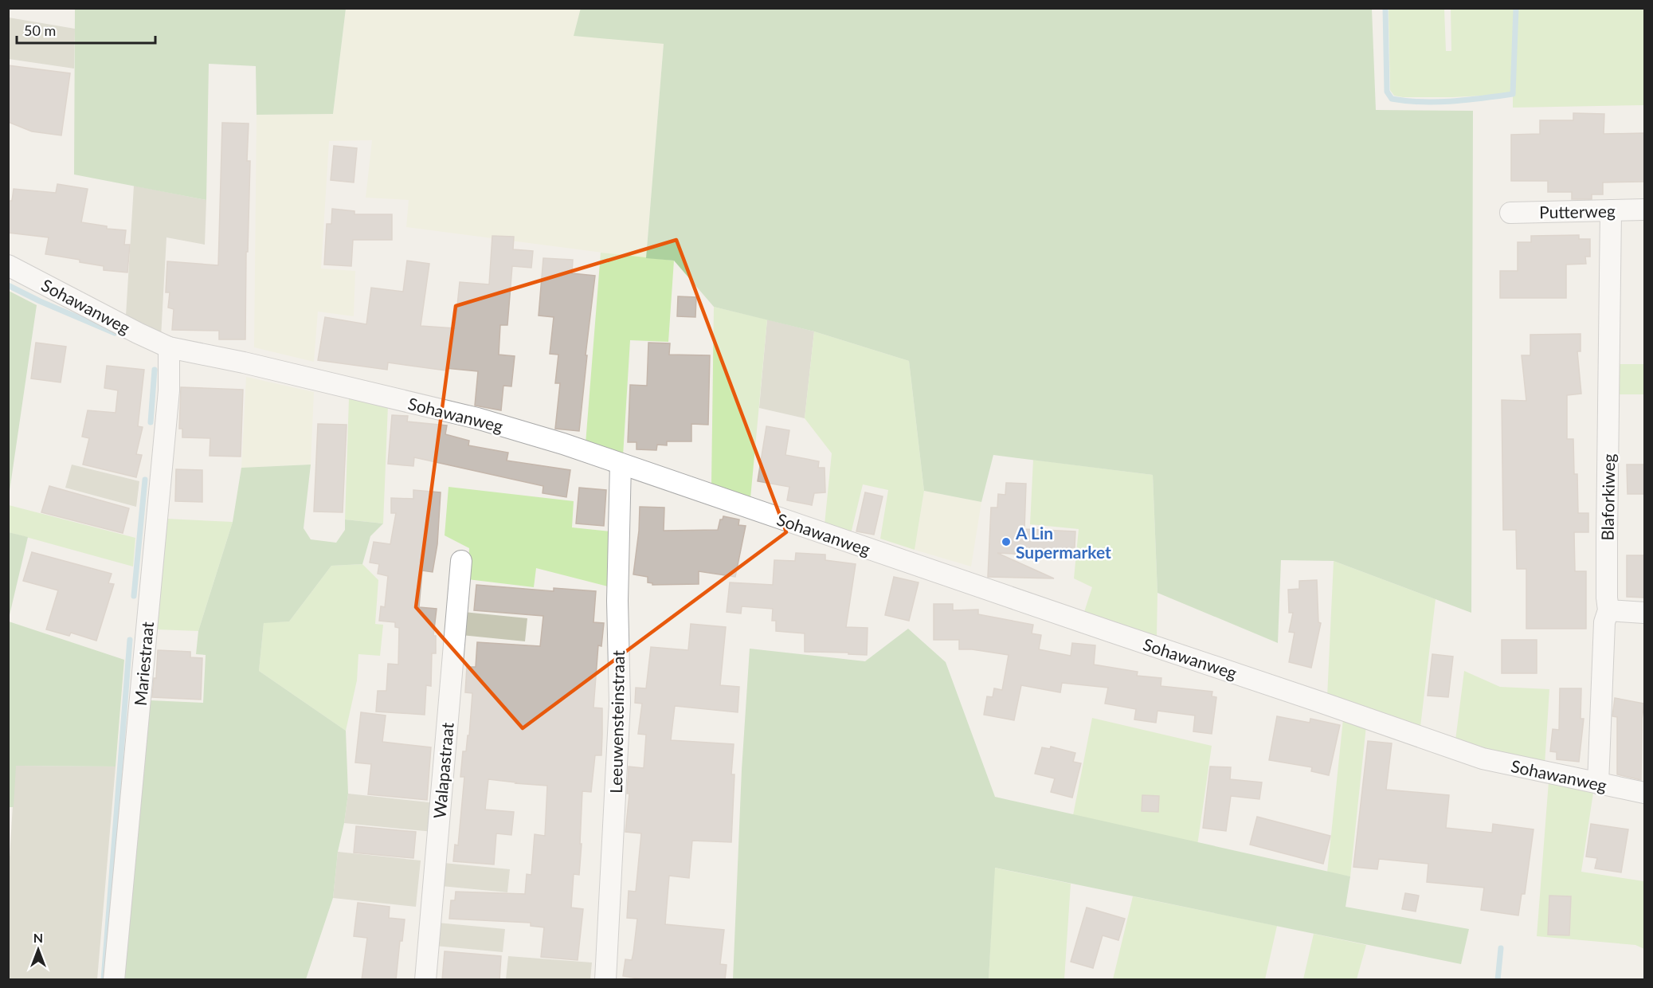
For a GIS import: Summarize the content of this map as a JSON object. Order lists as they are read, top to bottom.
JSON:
{
  "streets": {
    "street": [
      "Putterweg",
      "Sohawanweg",
      "Blaforkiweg",
      "Mariestraat",
      "Leeuwensteinstraat",
      "Walapastraat"
    ]
  },
  "crossings": [
    ["Putterweg", "Blaforkiweg"],
    ["Sohawanweg", "Blaforkiweg"],
    ["Sohawanweg", "Mariestraat"],
    ["Sohawanweg", "Leeuwensteinstraat"]
  ],
  "places": ["A Lin Supermarket"],
  "scale_bar": "50 m",
  "north": "top"
}
